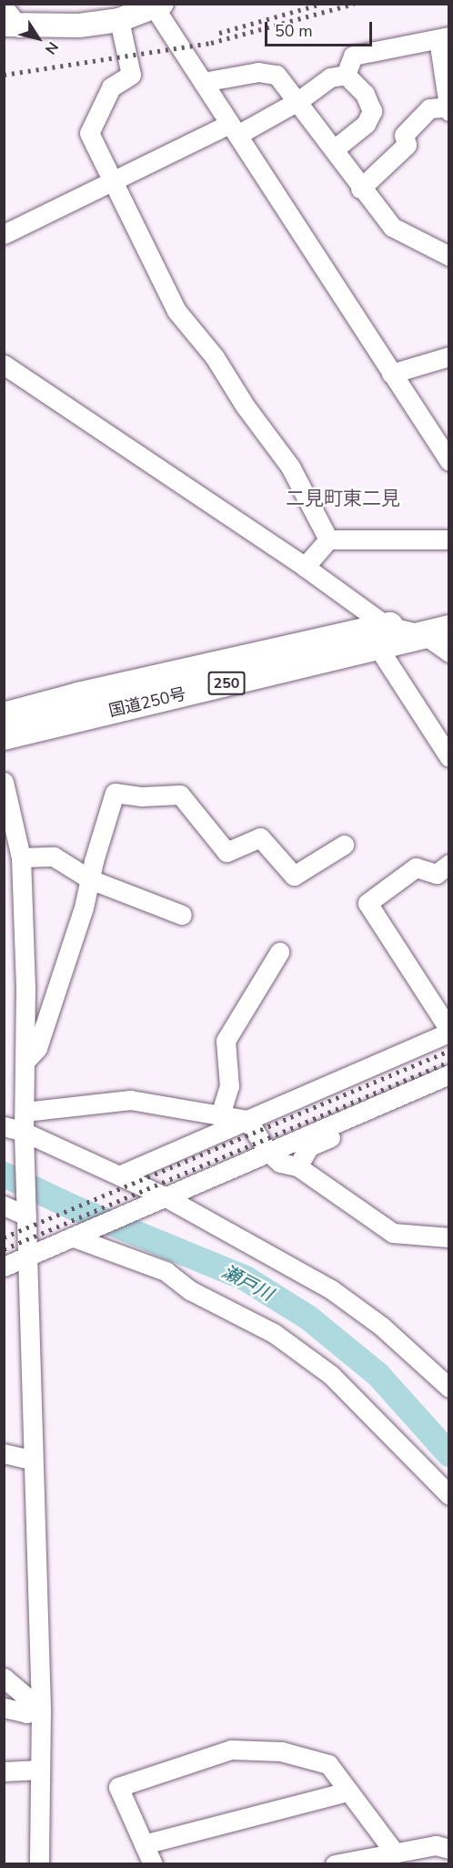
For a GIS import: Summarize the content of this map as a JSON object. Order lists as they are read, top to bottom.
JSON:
{
  "streets": {
    "highway": ["250", "国道250号"]
  },
  "districts": ["二見町東二見"],
  "water": ["瀬戸川"],
  "scale_bar": "50 m",
  "north": "bottom right"
}
